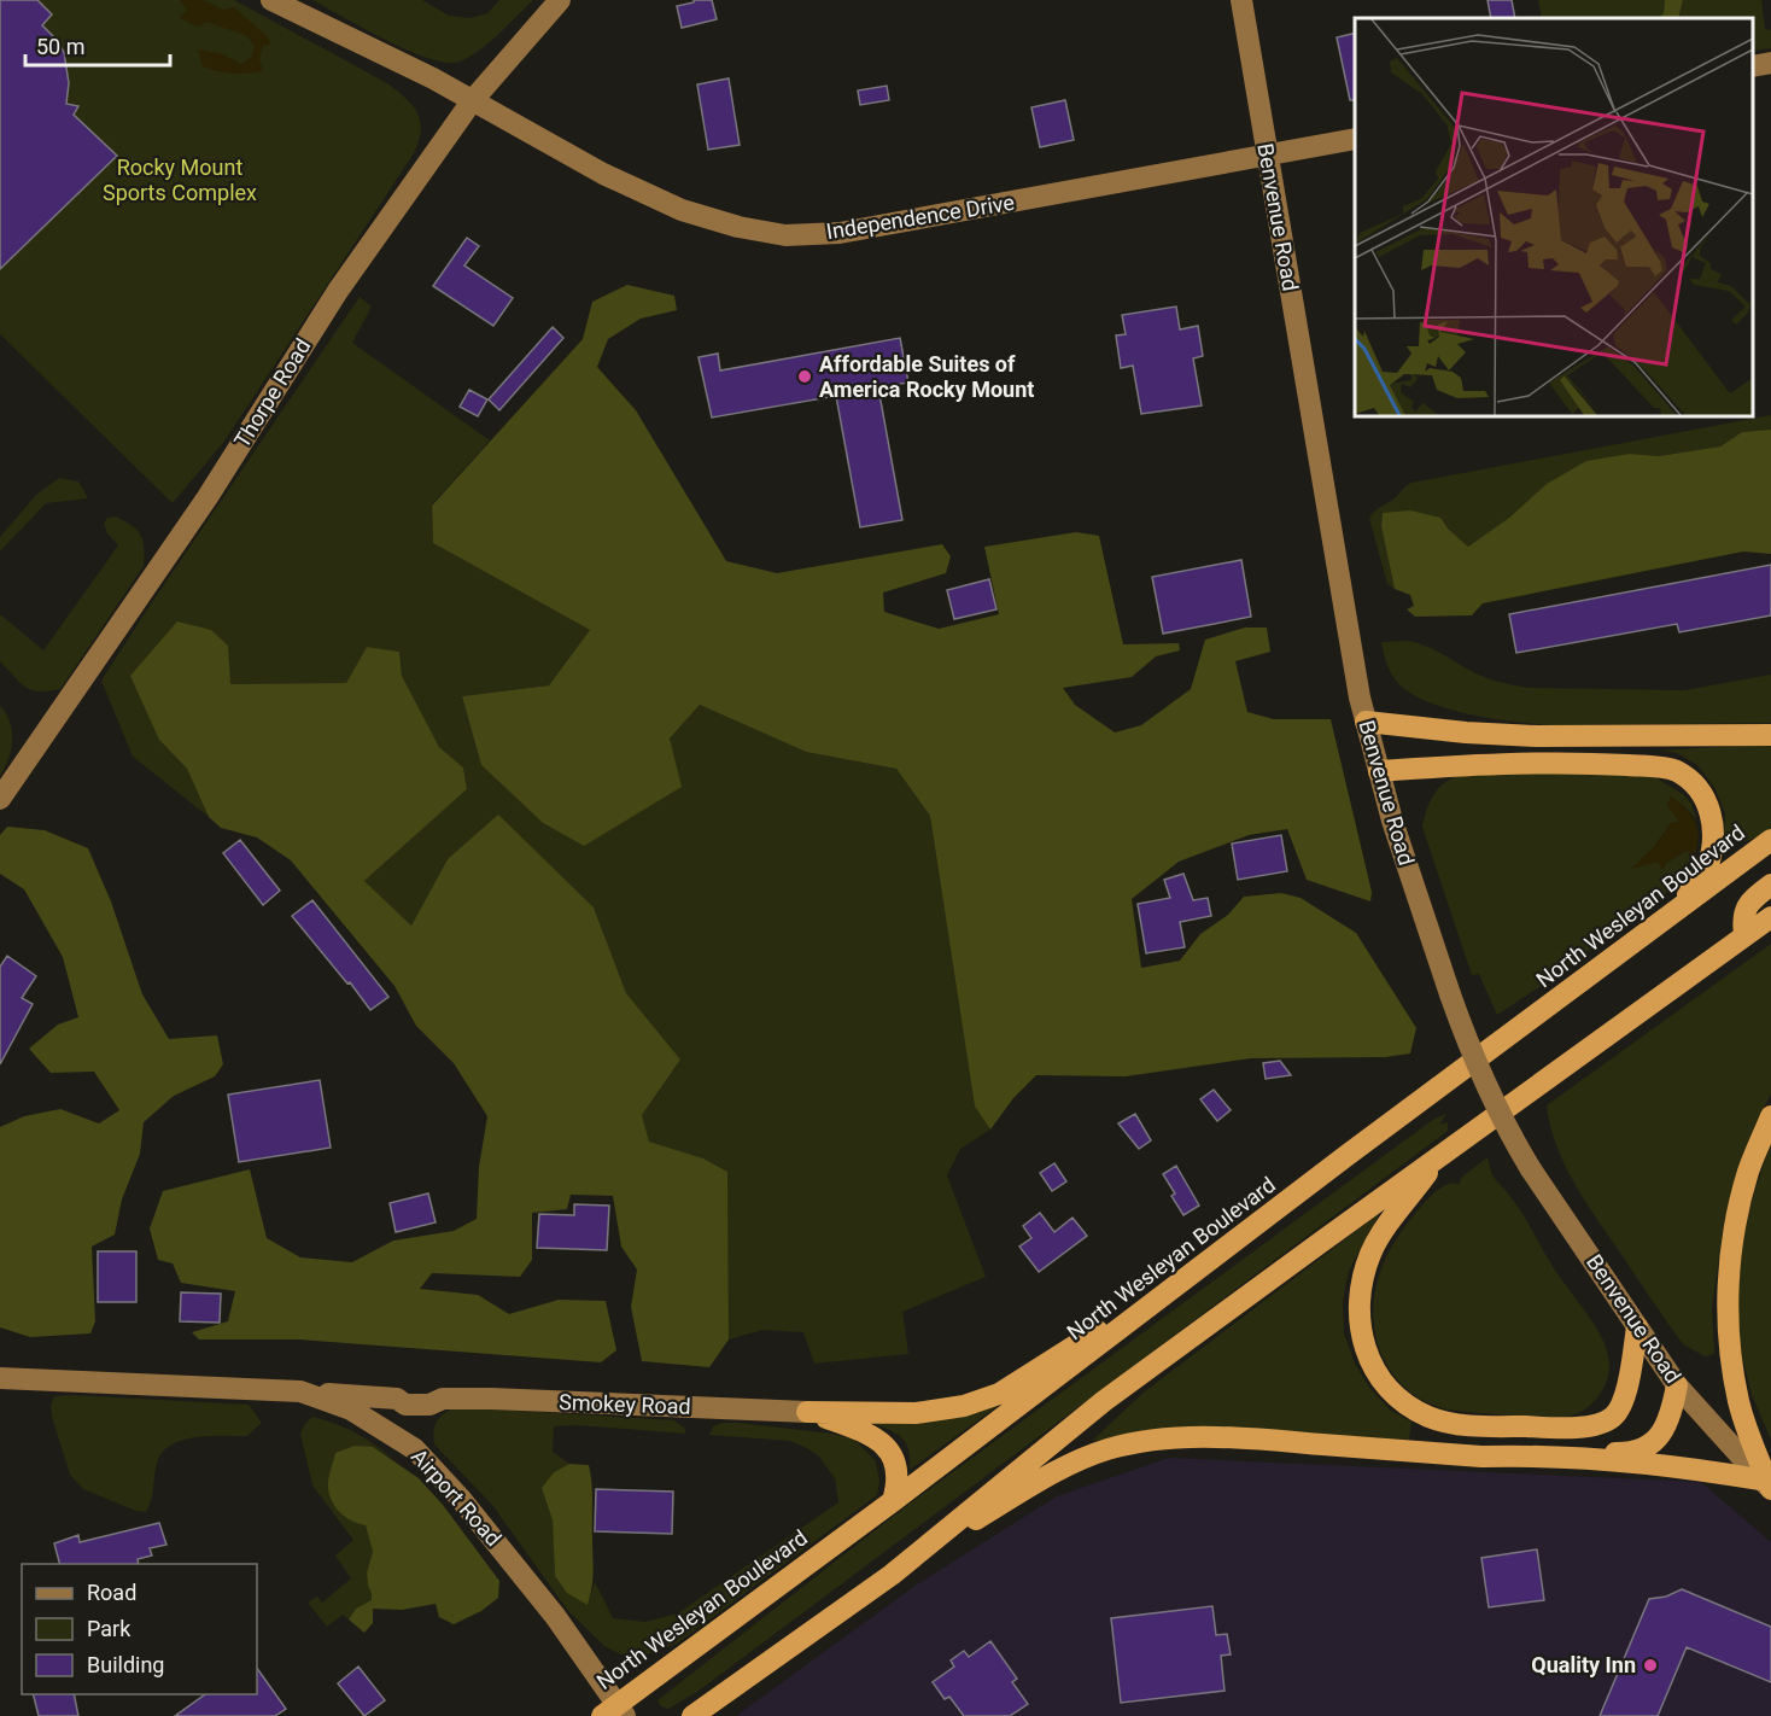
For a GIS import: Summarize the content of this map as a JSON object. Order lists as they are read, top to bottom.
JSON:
{
  "streets": {
    "highway": ["North Wesleyan Boulevard"],
    "main road": [
      "Independence Drive",
      "Benvenue Road",
      "Thorpe Road",
      "Smokey Road",
      "Airport Road"
    ]
  },
  "crossings": [
    ["Independence Drive", "Benvenue Road"],
    ["Independence Drive", "Thorpe Road"],
    ["North Wesleyan Boulevard", "Airport Road"],
    ["Smokey Road", "Airport Road"]
  ],
  "parks": ["Rocky Mount Sports Complex"],
  "places": ["Affordable Suites of America Rocky Mount", "Quality Inn"],
  "legend": ["Road", "Park", "Building"],
  "scale_bar": "50 m"
}
